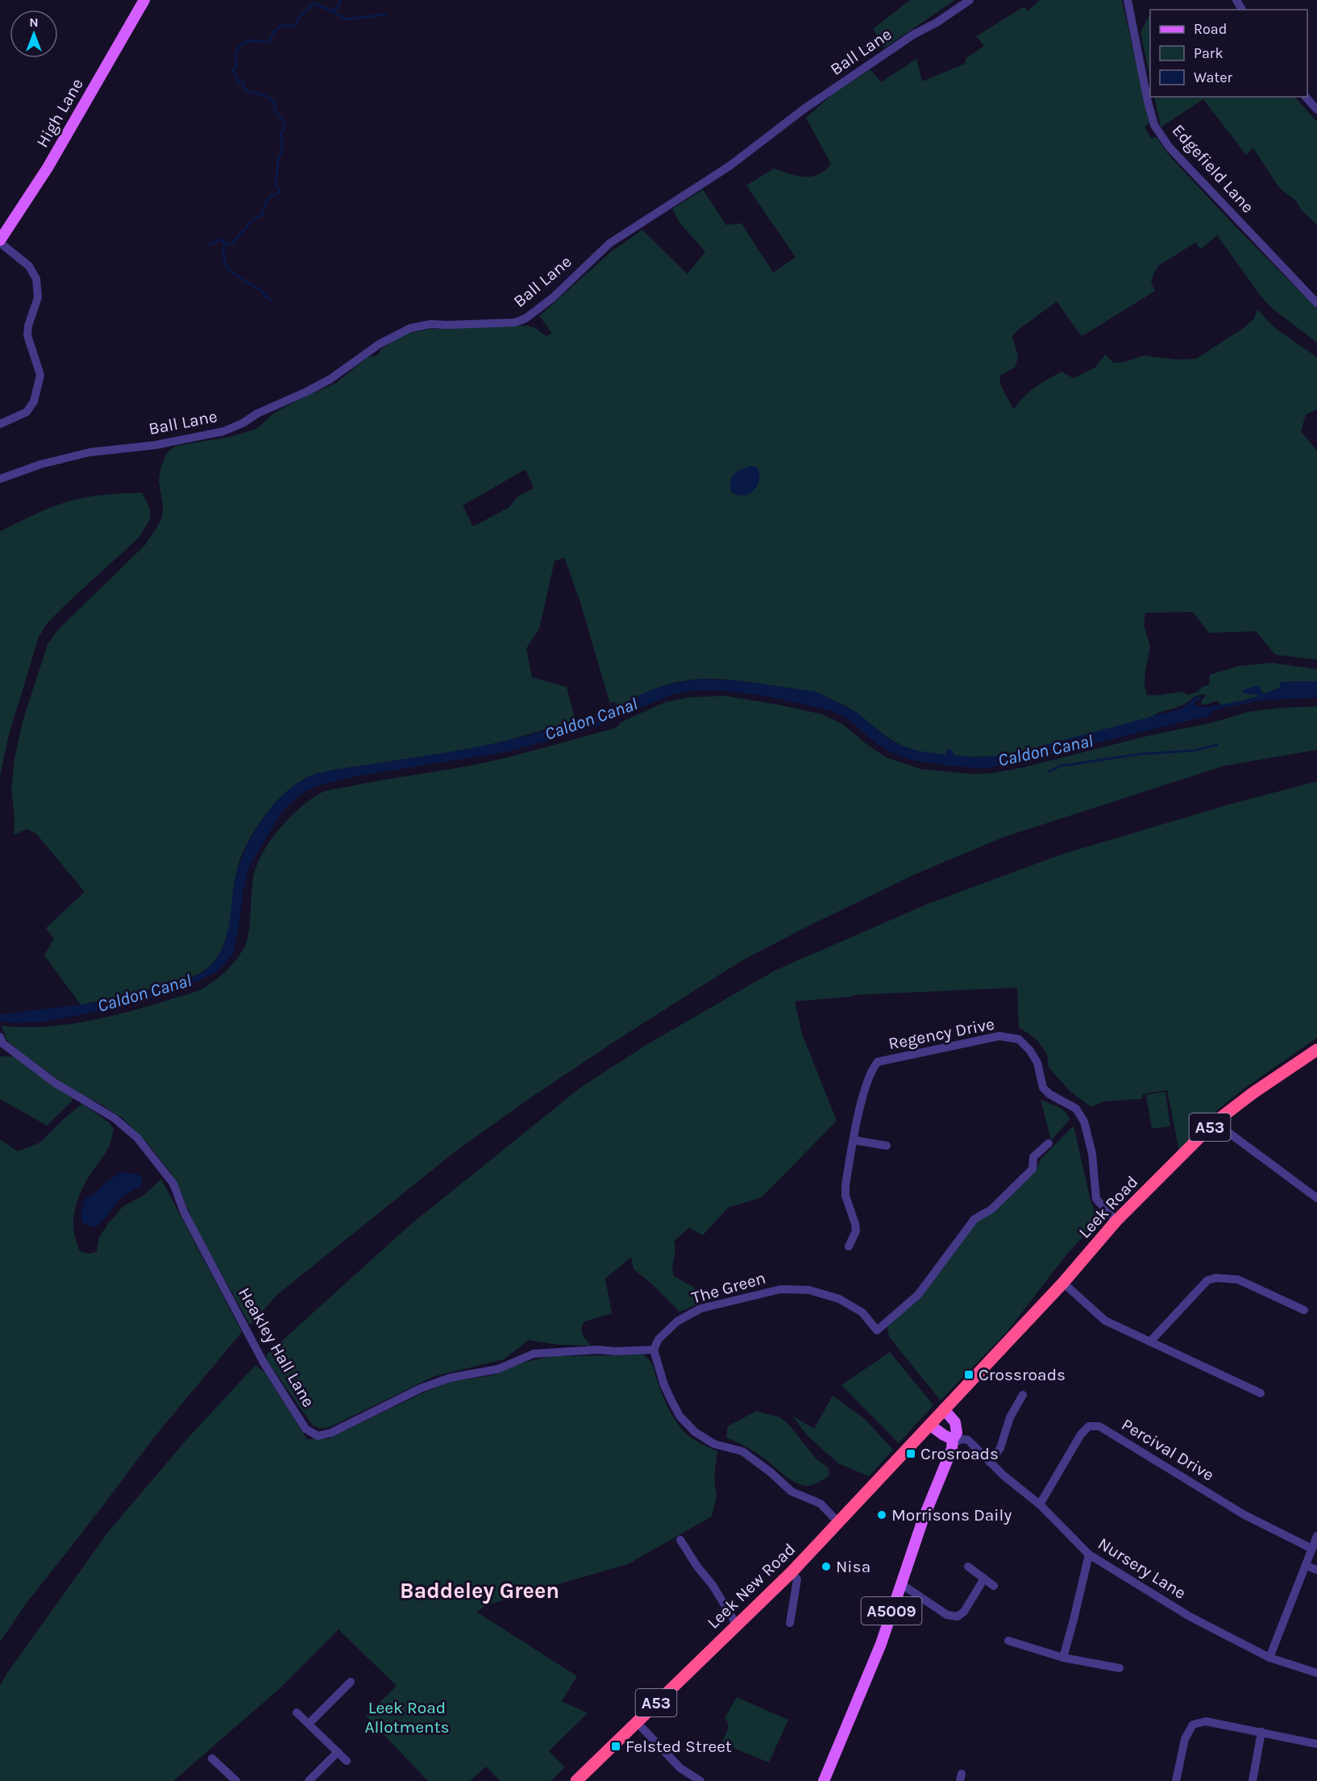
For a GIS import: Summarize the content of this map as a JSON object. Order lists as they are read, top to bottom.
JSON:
{
  "streets": {
    "highway": ["A53", "Leek Road", "Leek New Road"],
    "main road": ["High Lane", "A5009"],
    "street": [
      "Ball Lane",
      "Edgefield Lane",
      "Regency Drive",
      "The Green",
      "Heakley Hall Lane",
      "Percival Drive",
      "Nursery Lane"
    ]
  },
  "crossings": [
    ["Regency Drive", "Leek Road"],
    ["Leek Road", "Leek New Road"],
    ["Leek Road", "A5009"],
    ["The Green", "Heakley Hall Lane"],
    ["Percival Drive", "Nursery Lane"],
    ["Nursery Lane", "A5009"],
    ["Leek New Road", "A5009"]
  ],
  "districts": ["Baddeley Green"],
  "water": ["Caldon Canal"],
  "parks": ["Leek Road Allotments"],
  "places": {
    "transit": ["Crossroads", "Crosroads", "Felsted Street"],
    "other": ["Morrisons Daily", "Nisa"]
  },
  "legend": ["Road", "Park", "Water"],
  "north": "top"
}
